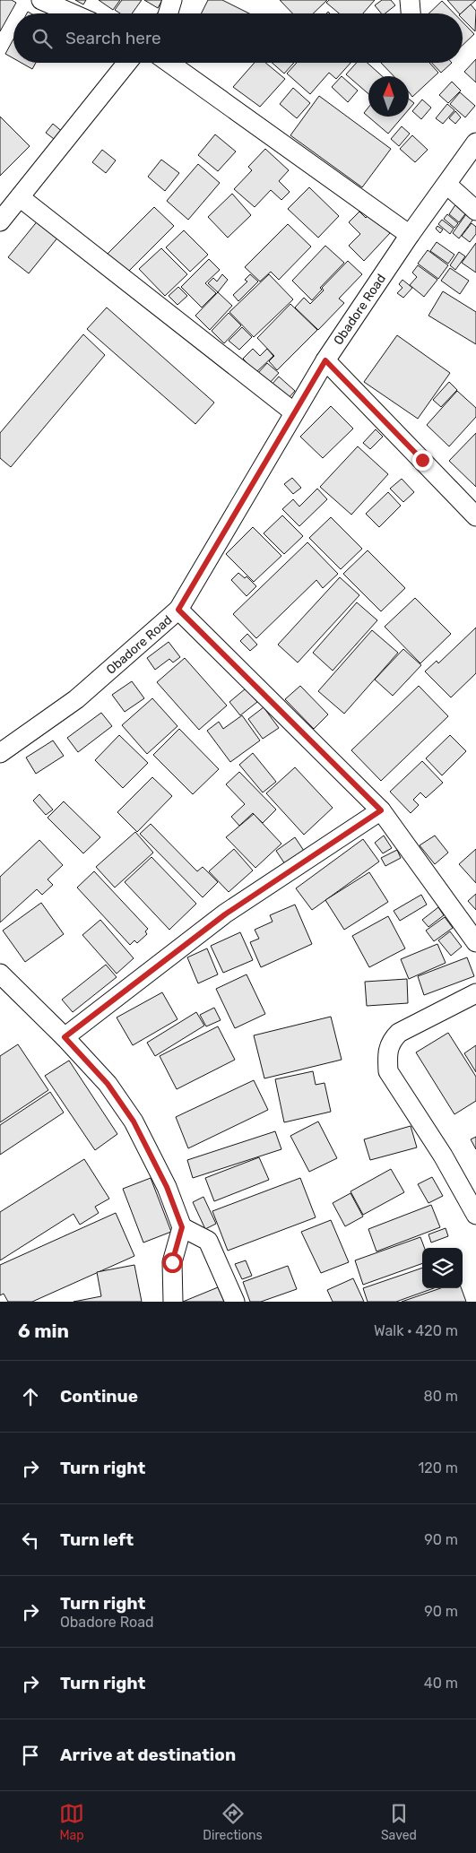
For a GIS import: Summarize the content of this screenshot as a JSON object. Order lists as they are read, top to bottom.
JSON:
{
  "streets": {
    "street": ["Obadore Road"]
  },
  "north": "top",
  "page": {
    "search": "Search here",
    "heading": ["6 min", "Walk · 420 m"],
    "list": [
      ["Continue", "80 m"],
      ["Turn right", "120 m"],
      ["Turn left", "90 m"],
      ["Turn right", "Obadore Road", "90 m"],
      ["Turn right", "40 m"],
      "Arrive at destination"
    ],
    "nav": ["Map", "Directions", "Saved"]
  }
}
